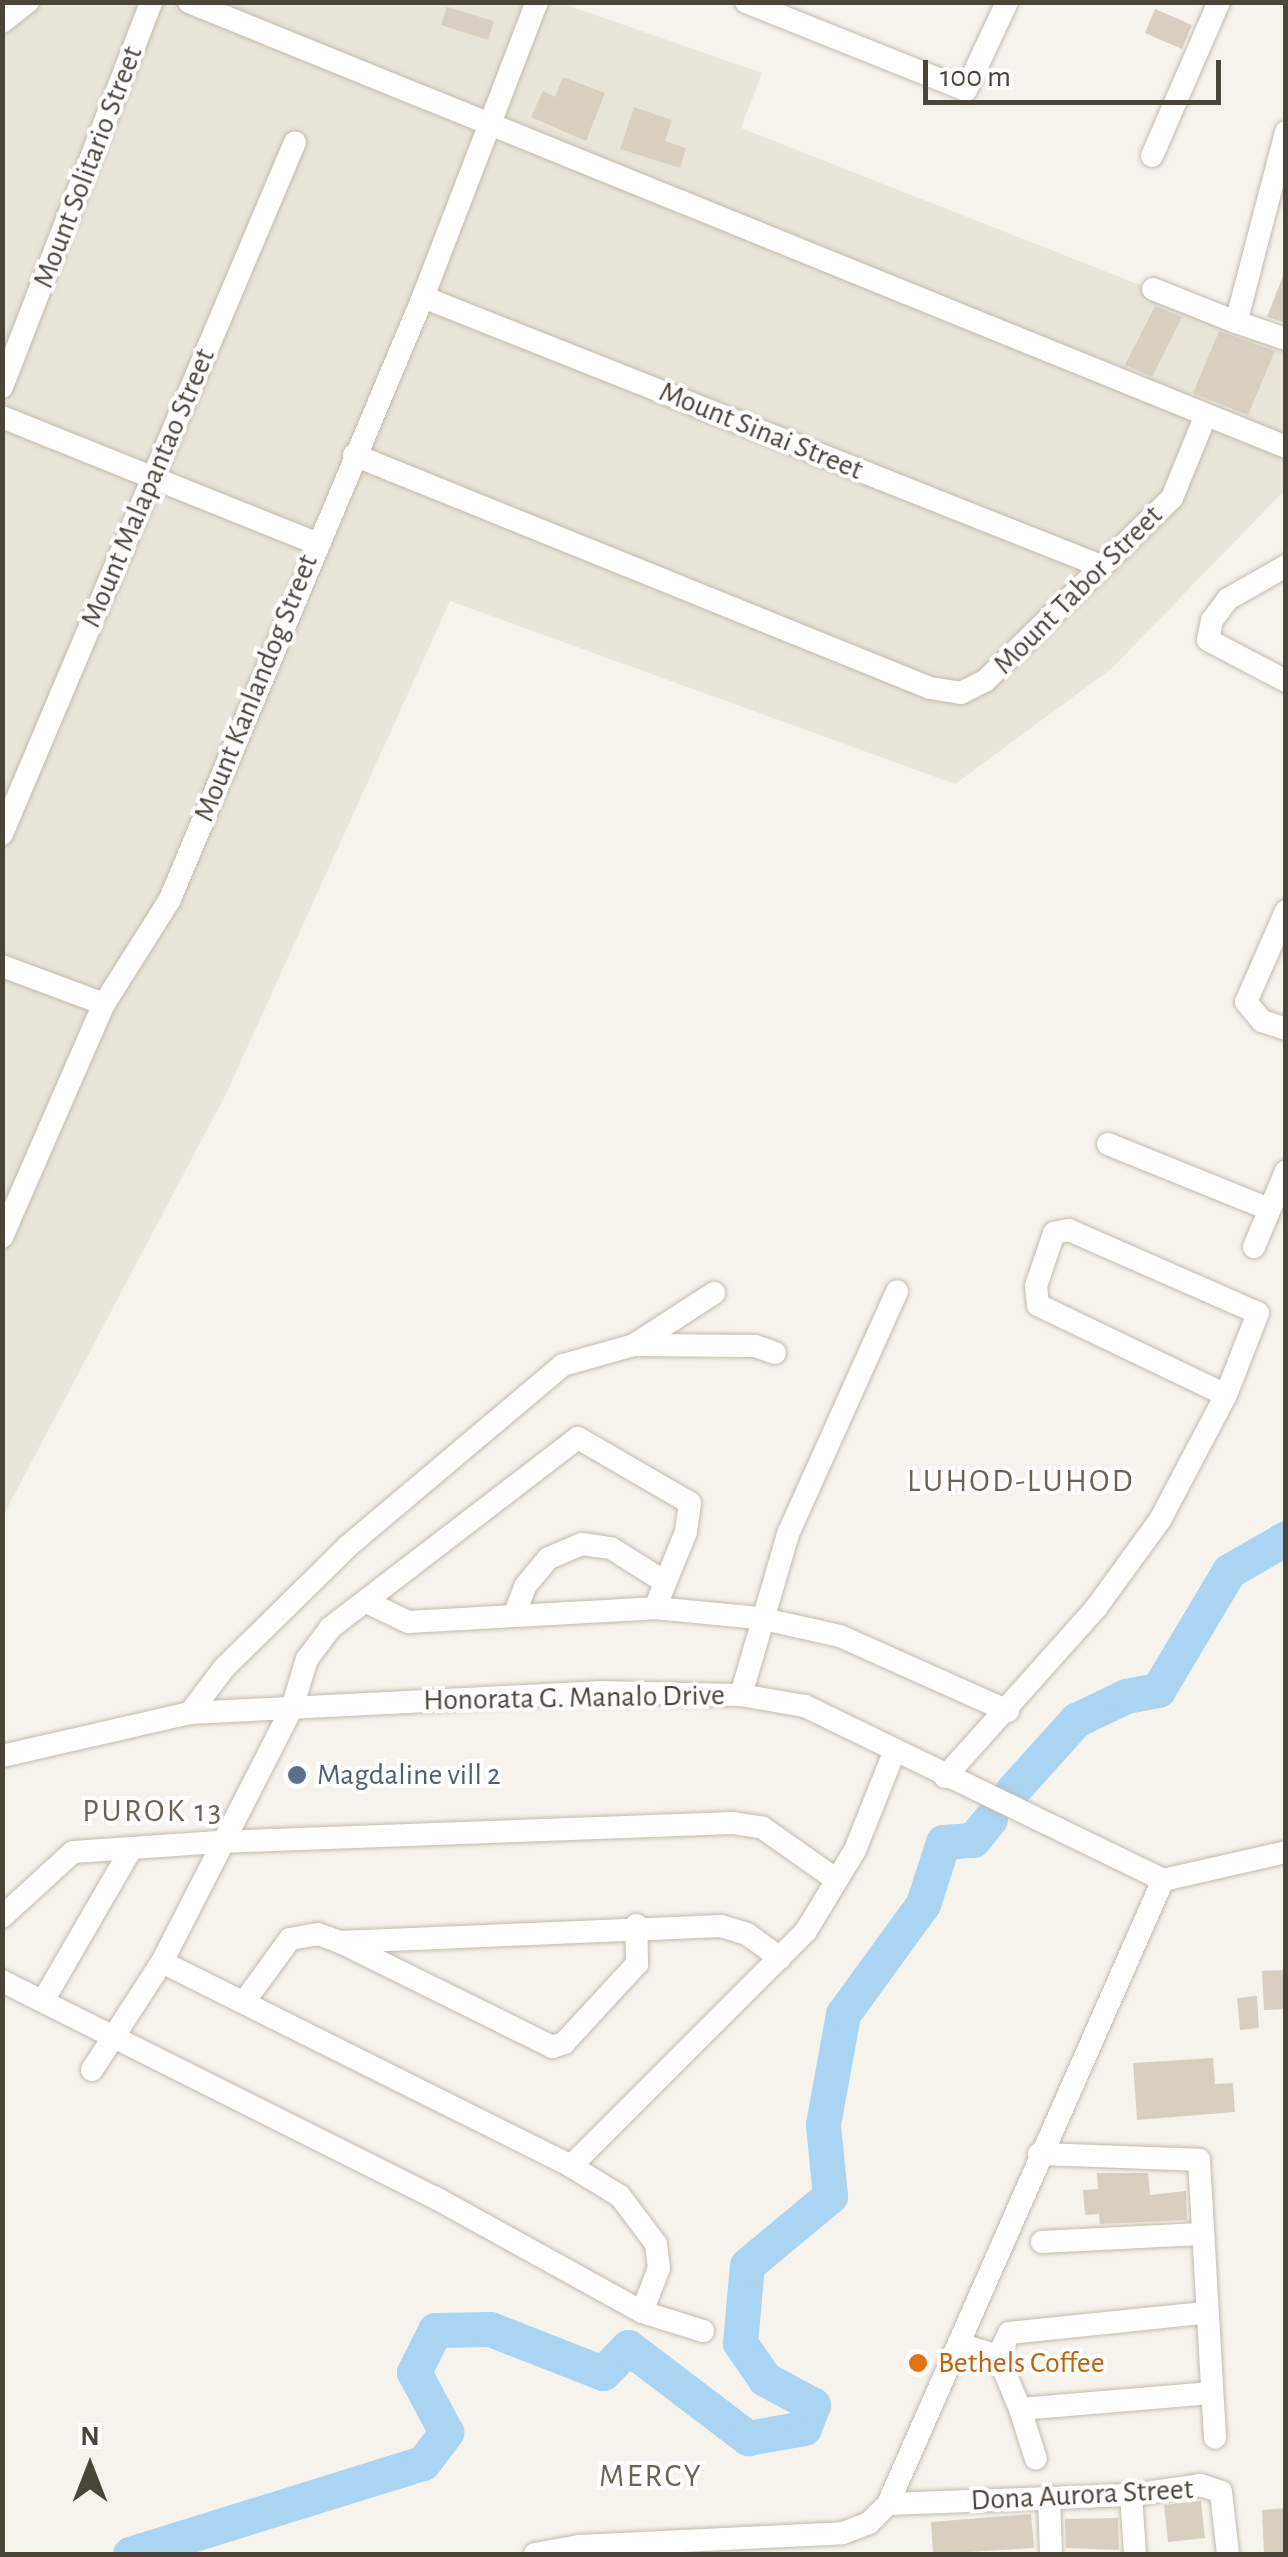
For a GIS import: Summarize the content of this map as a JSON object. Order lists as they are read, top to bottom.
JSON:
{
  "streets": {
    "street": [
      "Mount Solitario Street",
      "Mount Sinai Street",
      "Mount Malapantao Street",
      "Mount Tabor Street",
      "Mount Kanlandog Street",
      "Honorata G. Manalo Drive",
      "Dona Aurora Street"
    ]
  },
  "crossings": [
    ["Mount Sinai Street", "Mount Tabor Street"],
    ["Mount Sinai Street", "Mount Kanlandog Street"],
    ["Mount Tabor Street", "Mount Kanlandog Street"]
  ],
  "districts": ["LUHOD-LUHOD", "PUROK 13", "MERCY"],
  "places": ["Magdaline vill 2", "Bethels Coffee"],
  "scale_bar": "100 m",
  "north": "top"
}
